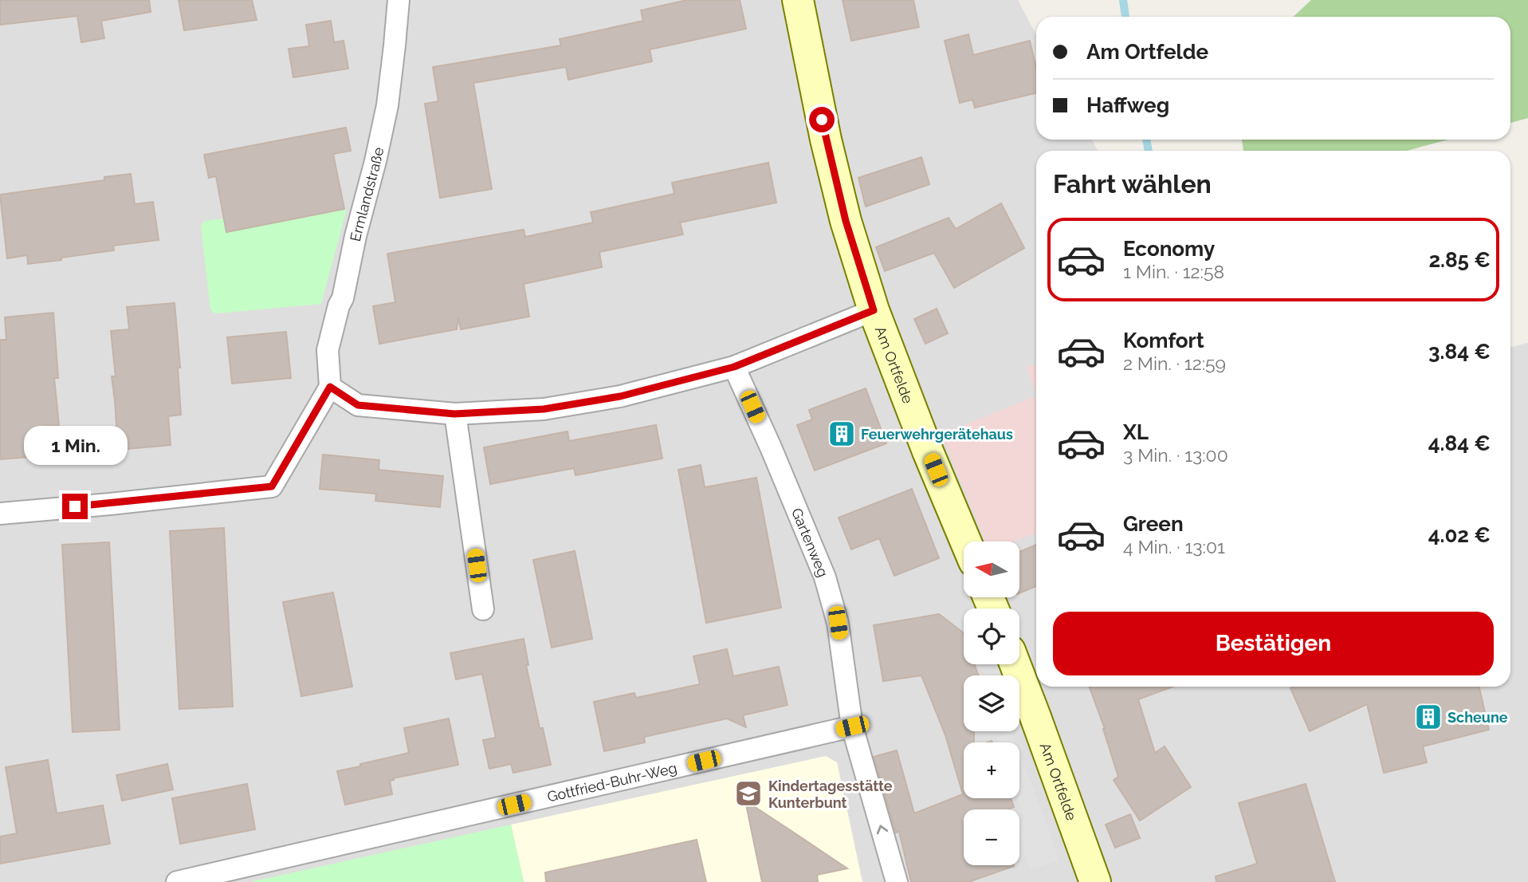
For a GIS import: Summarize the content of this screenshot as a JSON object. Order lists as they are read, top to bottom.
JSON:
{
  "streets": {
    "main road": ["Am Ortfelde"],
    "street": ["Ermlandstraße", "Gartenweg", "Gottfried-Buhr-Weg"]
  },
  "crossings": [
    ["Gartenweg", "Gottfried-Buhr-Weg"]
  ],
  "places": {
    "building": ["Feuerwehrgerätehaus", "Scheune"],
    "school or university": ["Kindertagesstätte Kunterbunt"]
  },
  "north": "left",
  "page": {
    "banner": ["Am Ortfelde", "Haffweg"],
    "heading": "Fahrt wählen",
    "list": [
      {
        "name": "Economy",
        "note": "1 Min. · 12:58",
        "value": "2.85 €"
      },
      {
        "name": "Komfort",
        "note": "2 Min. · 12:59",
        "value": "3.84 €"
      },
      {
        "name": "XL",
        "note": "3 Min. · 13:00",
        "value": "4.84 €"
      },
      {
        "name": "Green",
        "note": "4 Min. · 13:01",
        "value": "4.02 €"
      }
    ],
    "bubble": "1 Min.",
    "map_buttons": ["+", "−"],
    "buttons": "Bestätigen"
  }
}
